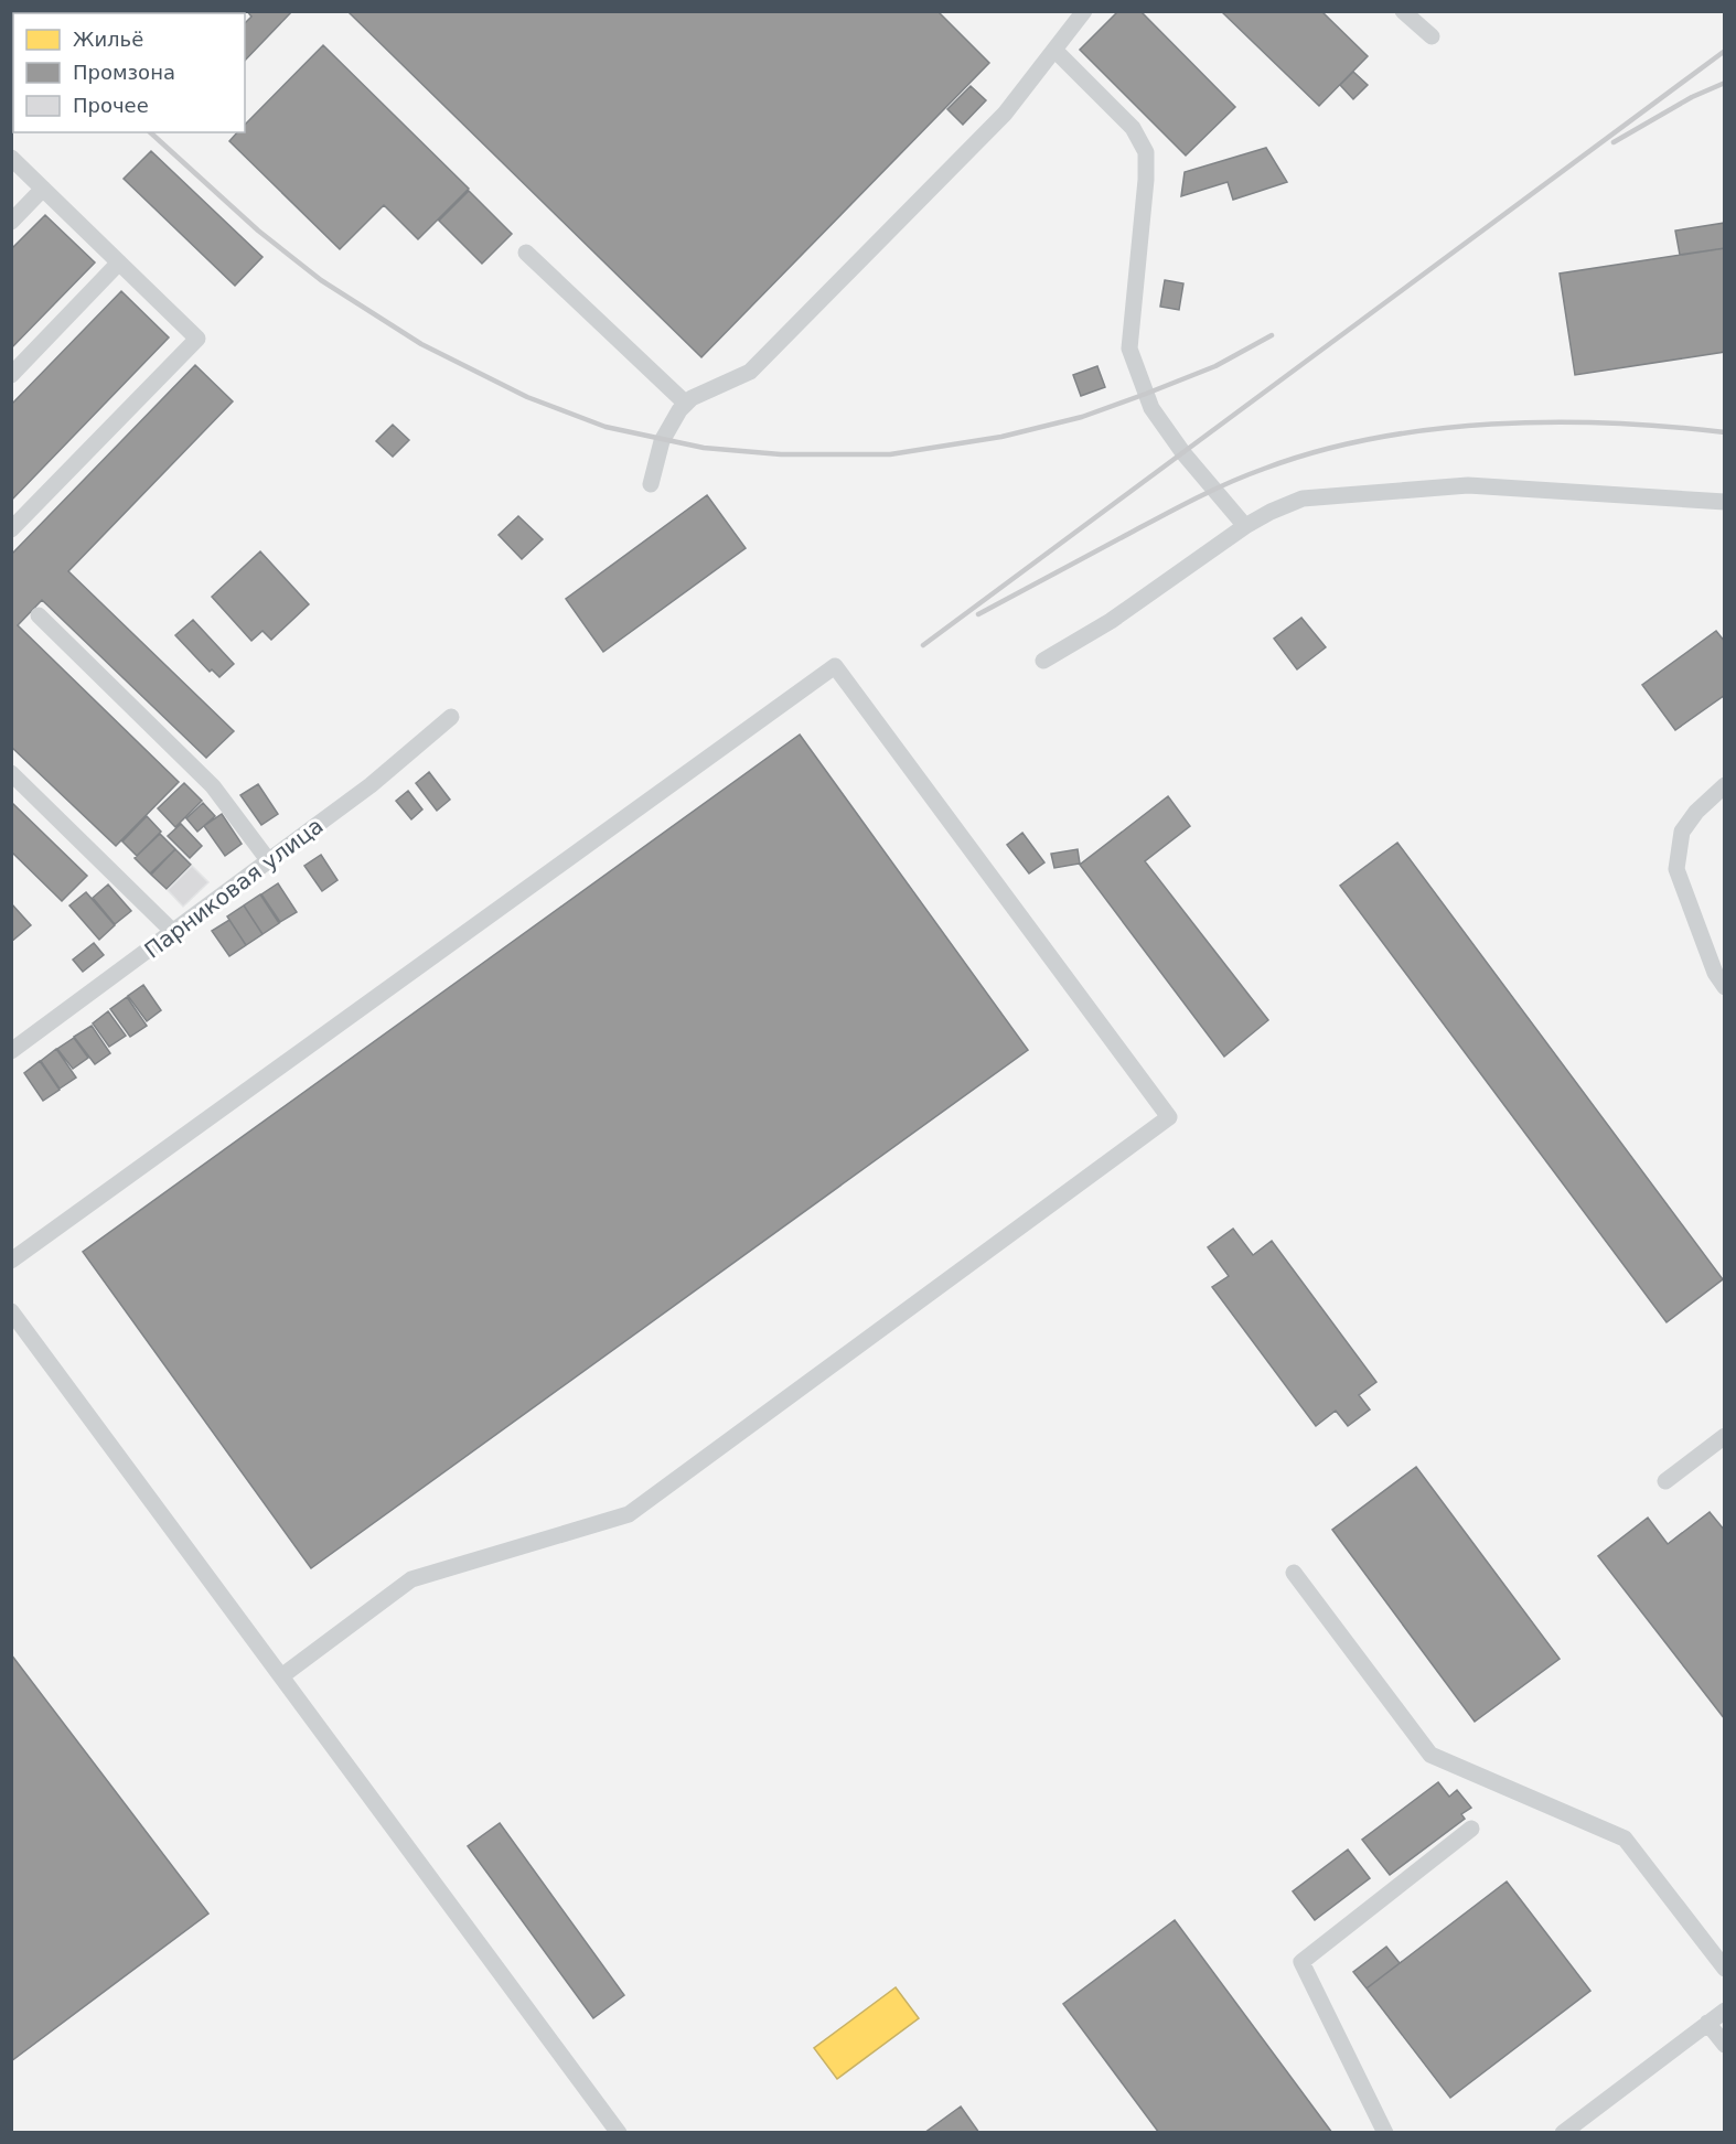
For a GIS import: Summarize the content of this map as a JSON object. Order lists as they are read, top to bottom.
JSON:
{
  "streets": {
    "lane": ["Парниковая улица"]
  },
  "legend": ["Жильё", "Промзона", "Прочее"]
}
